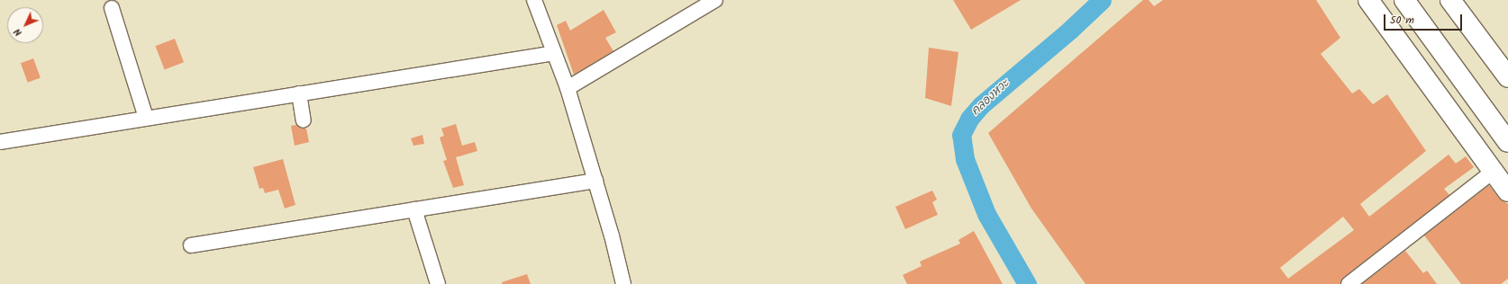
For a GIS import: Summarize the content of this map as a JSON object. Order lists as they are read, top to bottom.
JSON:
{
  "water": ["คลองหวะ"],
  "scale_bar": "50 m",
  "north": "bottom left"
}
